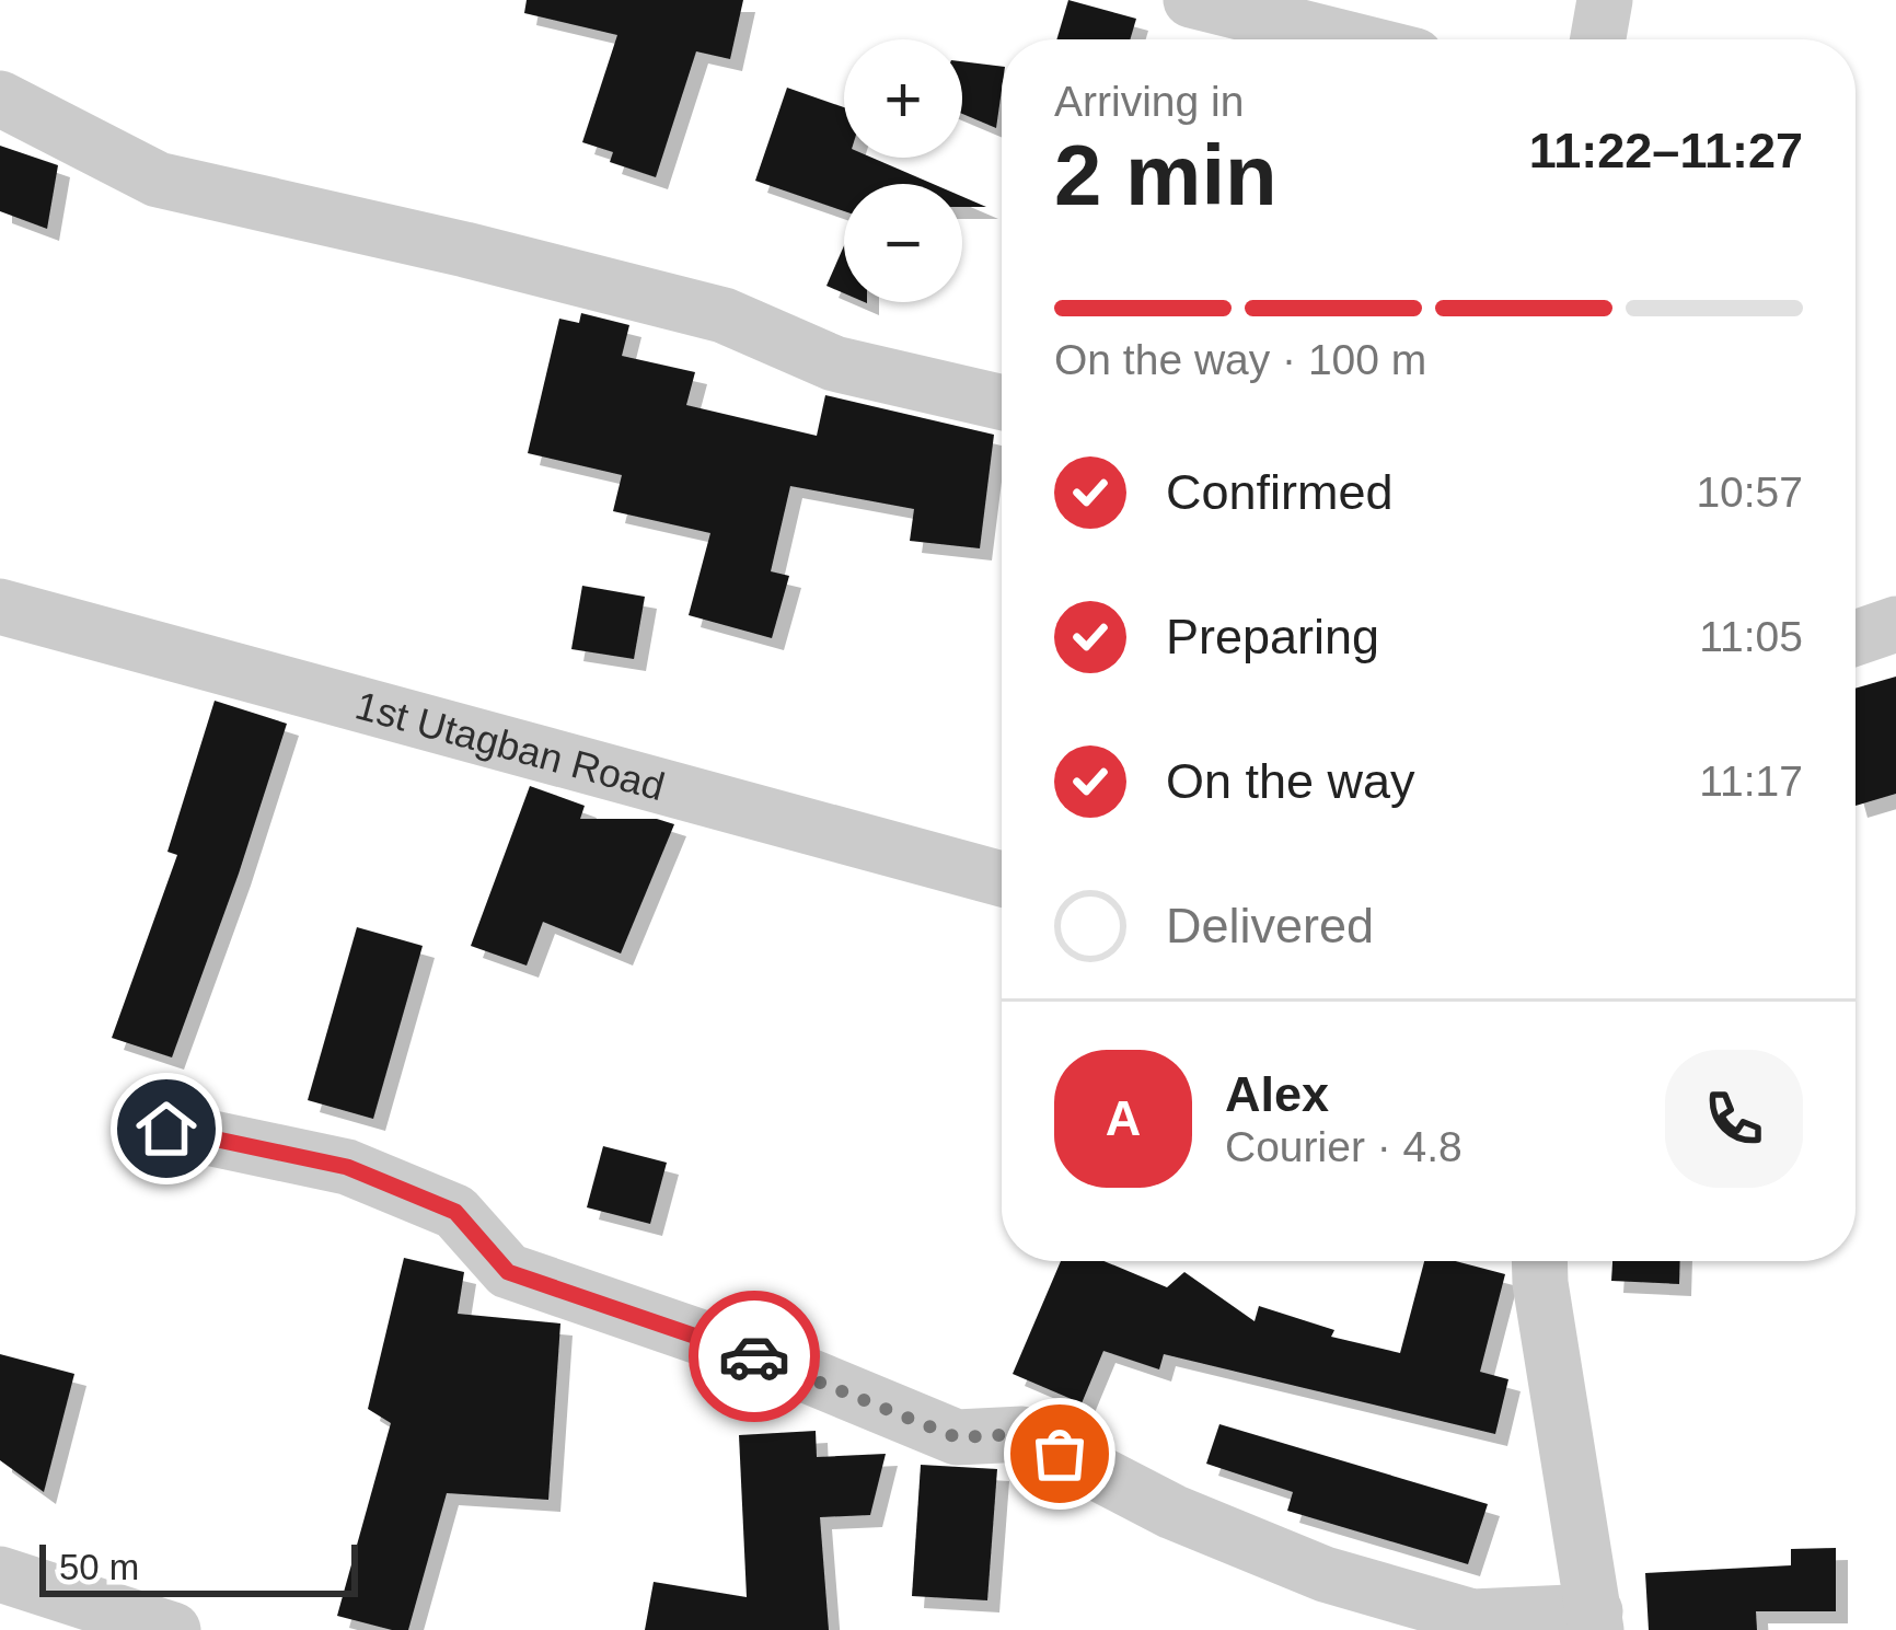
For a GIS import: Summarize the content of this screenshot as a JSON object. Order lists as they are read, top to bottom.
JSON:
{
  "streets": {
    "street": ["1st Utagban Road"]
  },
  "scale_bar": "50 m",
  "page": {
    "map_buttons": ["+", "−"],
    "heading": ["2 min", "Arriving in", "11:22–11:27"],
    "panel": ["Alex", "Courier · 4.8"],
    "bar": "On the way · 100 m",
    "list": [
      ["Confirmed", "10:57"],
      ["Preparing", "11:05"],
      ["On the way", "11:17"],
      "Delivered"
    ],
    "round": "A",
    "scale": "50 m"
  }
}
